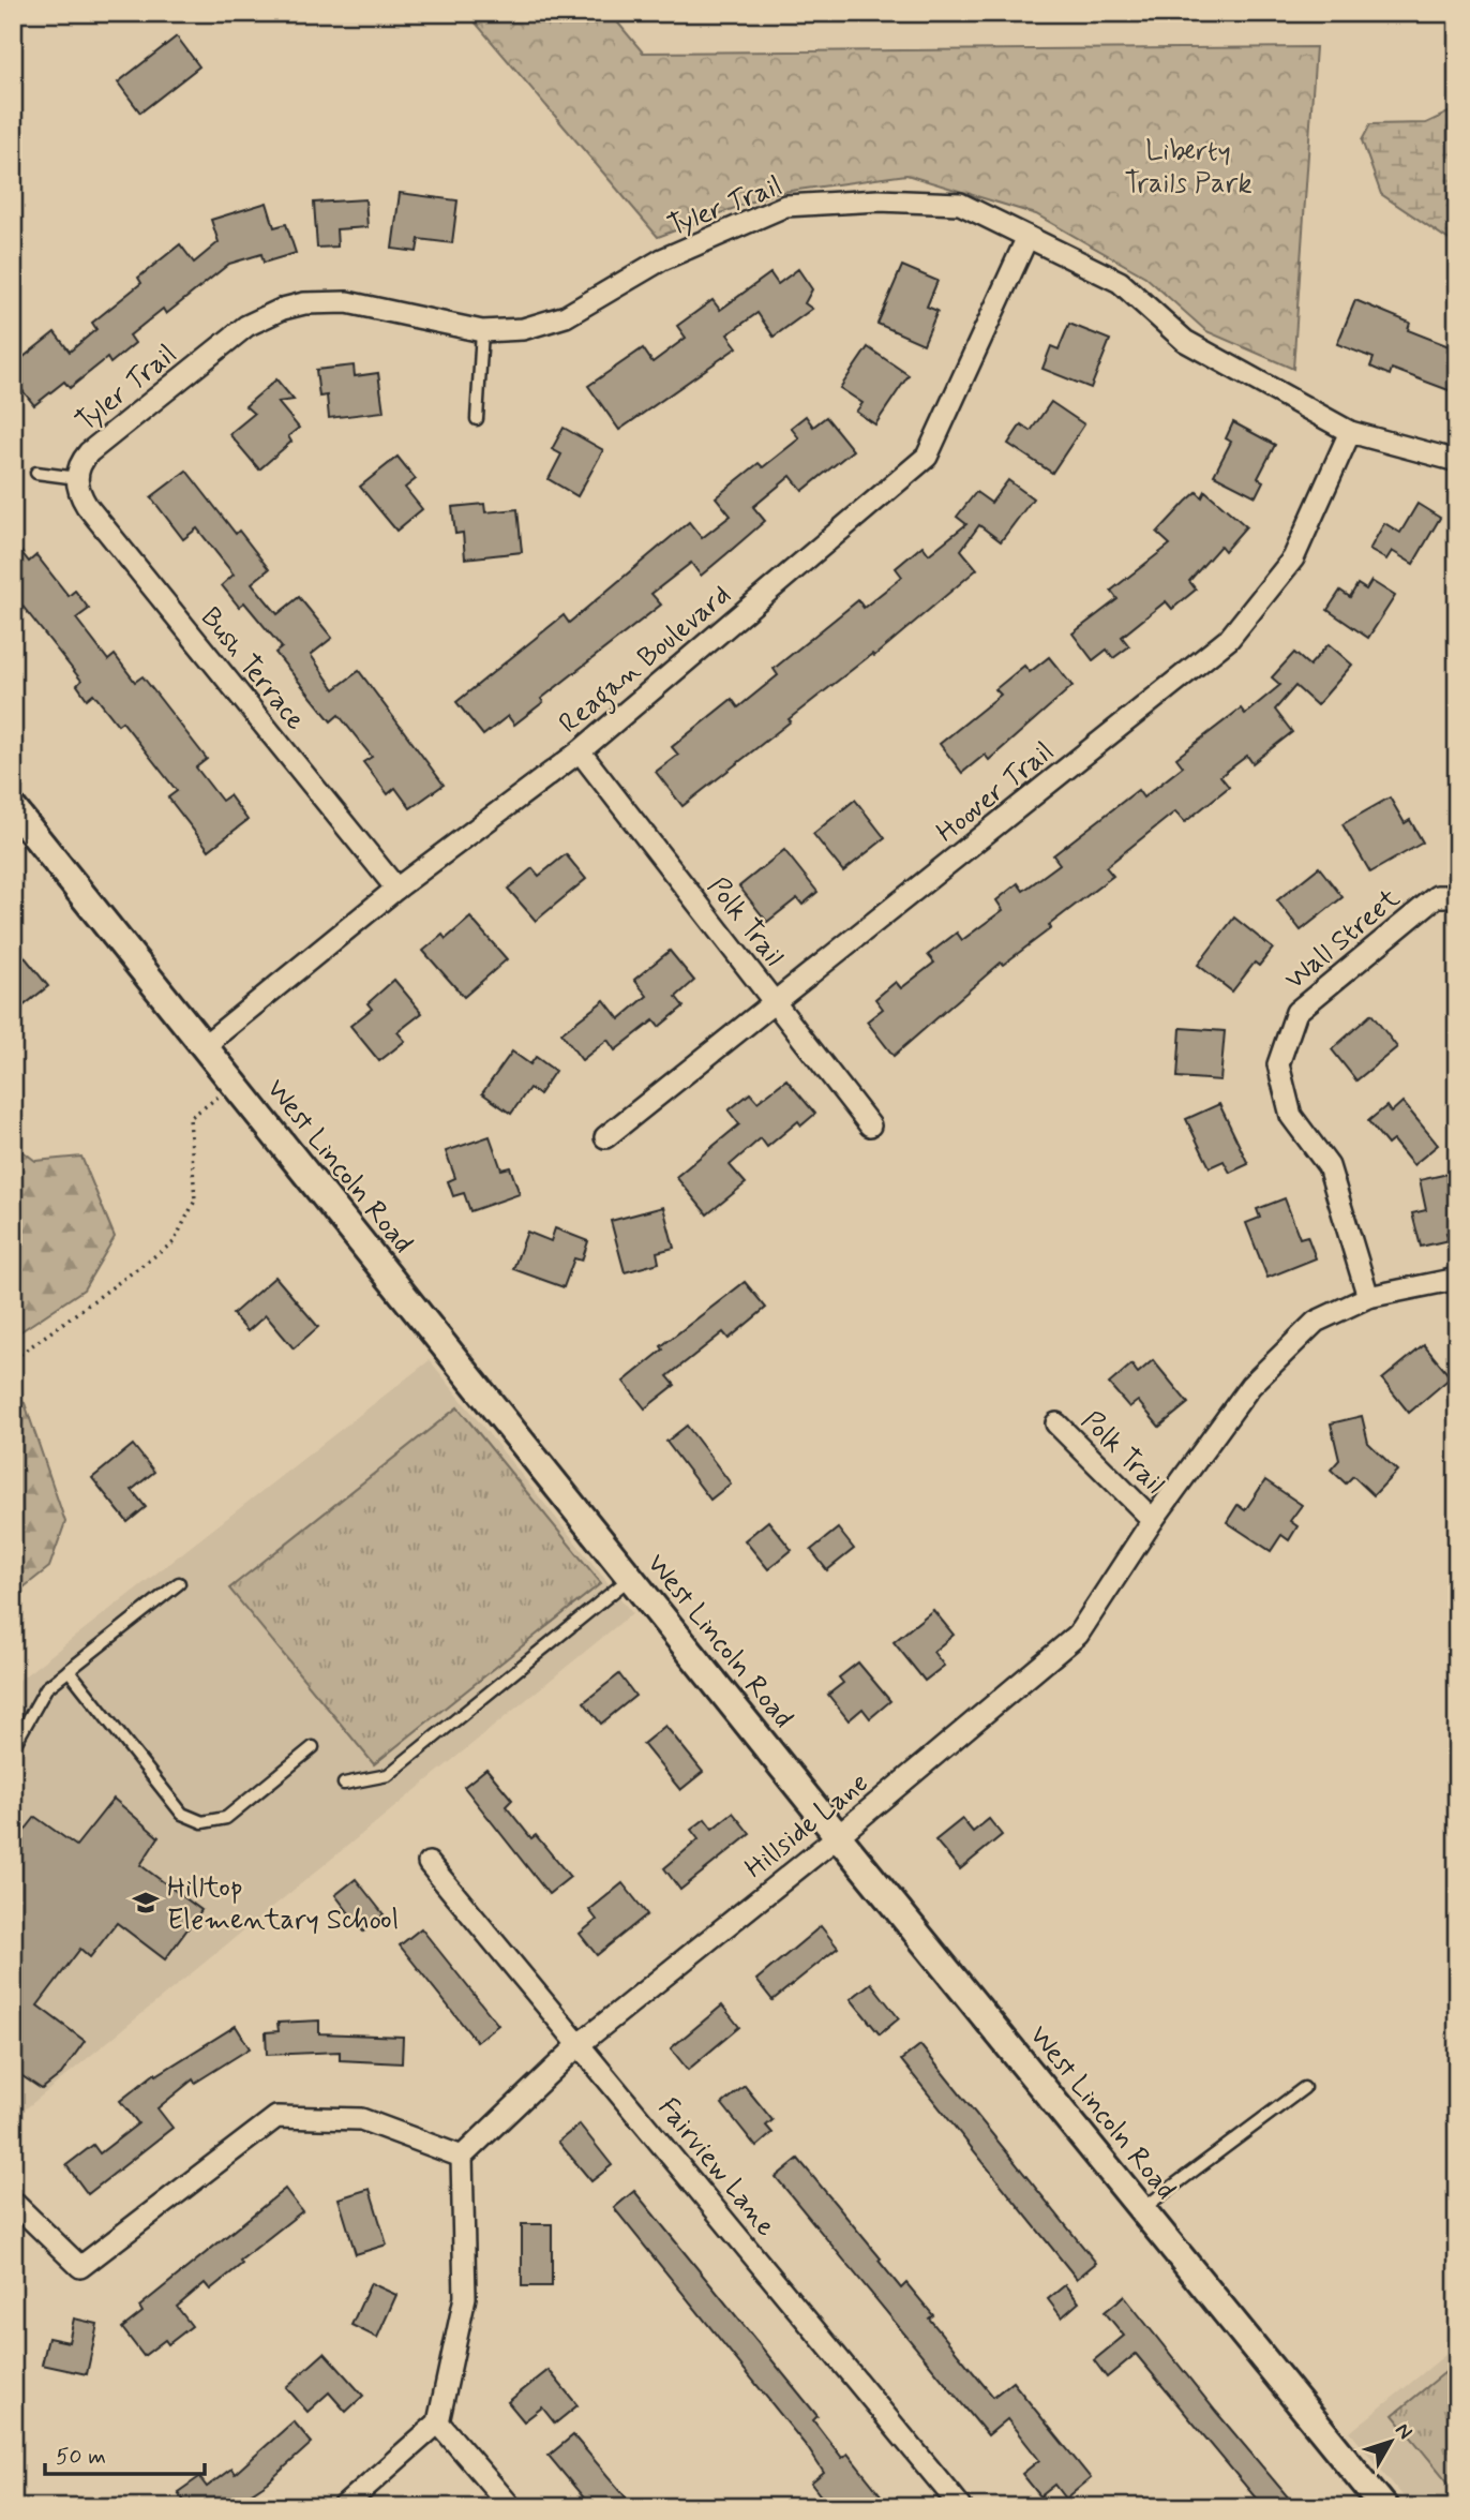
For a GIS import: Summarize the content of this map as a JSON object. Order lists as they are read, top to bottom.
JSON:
{
  "streets": {
    "street": [
      "Tyler Trail",
      "Reagan Boulevard",
      "Bush Terrace",
      "Hoover Trail",
      "Polk Trail",
      "Wall Street",
      "West Lincoln Road",
      "Hillside Lane",
      "Fairview Lane"
    ]
  },
  "crossings": [
    ["Tyler Trail", "Reagan Boulevard"],
    ["Tyler Trail", "Bush Terrace"],
    ["Tyler Trail", "Hoover Trail"],
    ["Reagan Boulevard", "Bush Terrace"],
    ["Reagan Boulevard", "Polk Trail"],
    ["Reagan Boulevard", "West Lincoln Road"],
    ["Hoover Trail", "Polk Trail"],
    ["Polk Trail", "Hillside Lane"],
    ["Wall Street", "Hillside Lane"],
    ["West Lincoln Road", "Hillside Lane"],
    ["Hillside Lane", "Fairview Lane"]
  ],
  "parks": ["Liberty Trails Park"],
  "places": {
    "school or university": ["Hilltop Elementary School"]
  },
  "scale_bar": "50 m",
  "north": "top right"
}
